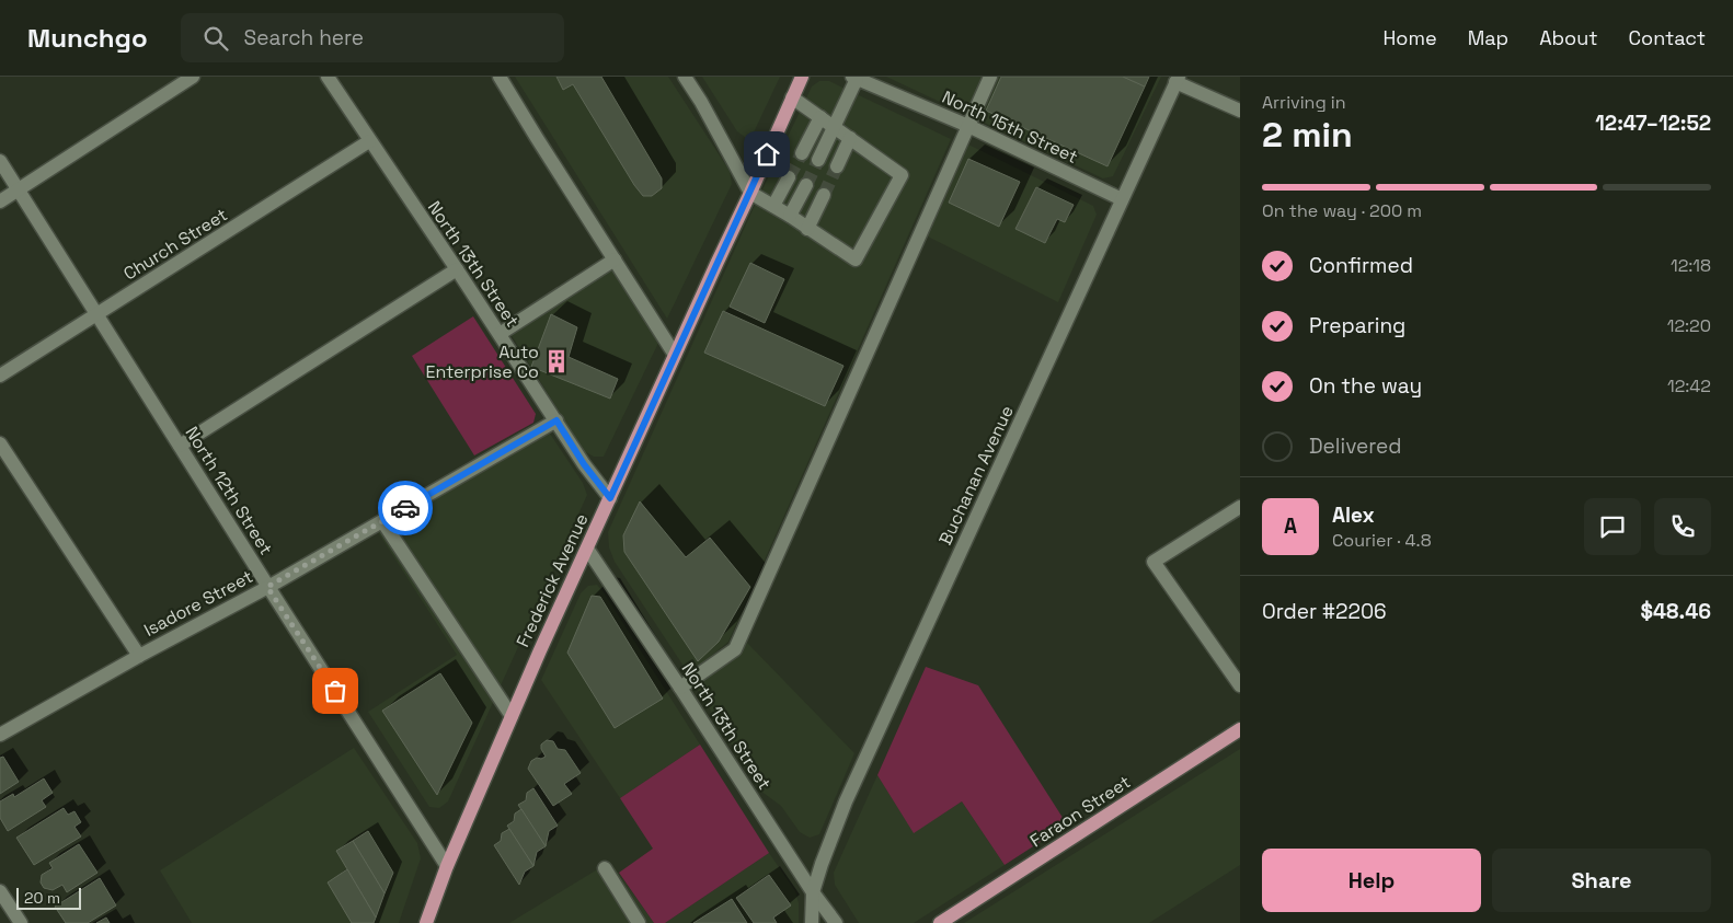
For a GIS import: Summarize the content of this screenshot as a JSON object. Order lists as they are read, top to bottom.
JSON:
{
  "streets": {
    "main road": ["Frederick Avenue", "Faraon Street"],
    "street": [
      "North 15th Street",
      "Church Street",
      "North 13th Street",
      "Buchanan Avenue",
      "North 12th Street",
      "Isadore Street"
    ]
  },
  "crossings": [
    ["North 15th Street", "Buchanan Avenue"],
    ["Church Street", "North 13th Street"],
    ["Church Street", "North 12th Street"],
    ["North 13th Street", "Buchanan Avenue"],
    ["North 13th Street", "Frederick Avenue"],
    ["North 13th Street", "Isadore Street"],
    ["North 12th Street", "Frederick Avenue"],
    ["North 12th Street", "Isadore Street"]
  ],
  "places": {
    "building": ["Auto Enterprise Co"]
  },
  "scale_bar": "20 m",
  "page": {
    "header": "Munchgo",
    "search": "Search here",
    "nav": [
      "Home",
      "Map",
      "About",
      "Contact"
    ],
    "heading": ["2 min", "Arriving in", "12:47–12:52"],
    "panel": [
      "Alex",
      "Courier · 4.8",
      "Order #2206",
      "$48.46"
    ],
    "bar": "On the way · 200 m",
    "list": [
      ["Confirmed", "12:18"],
      ["Preparing", "12:20"],
      ["On the way", "12:42"],
      "Delivered"
    ],
    "round": "A",
    "buttons": ["Help", "Share"],
    "scale": "20 m"
  }
}
